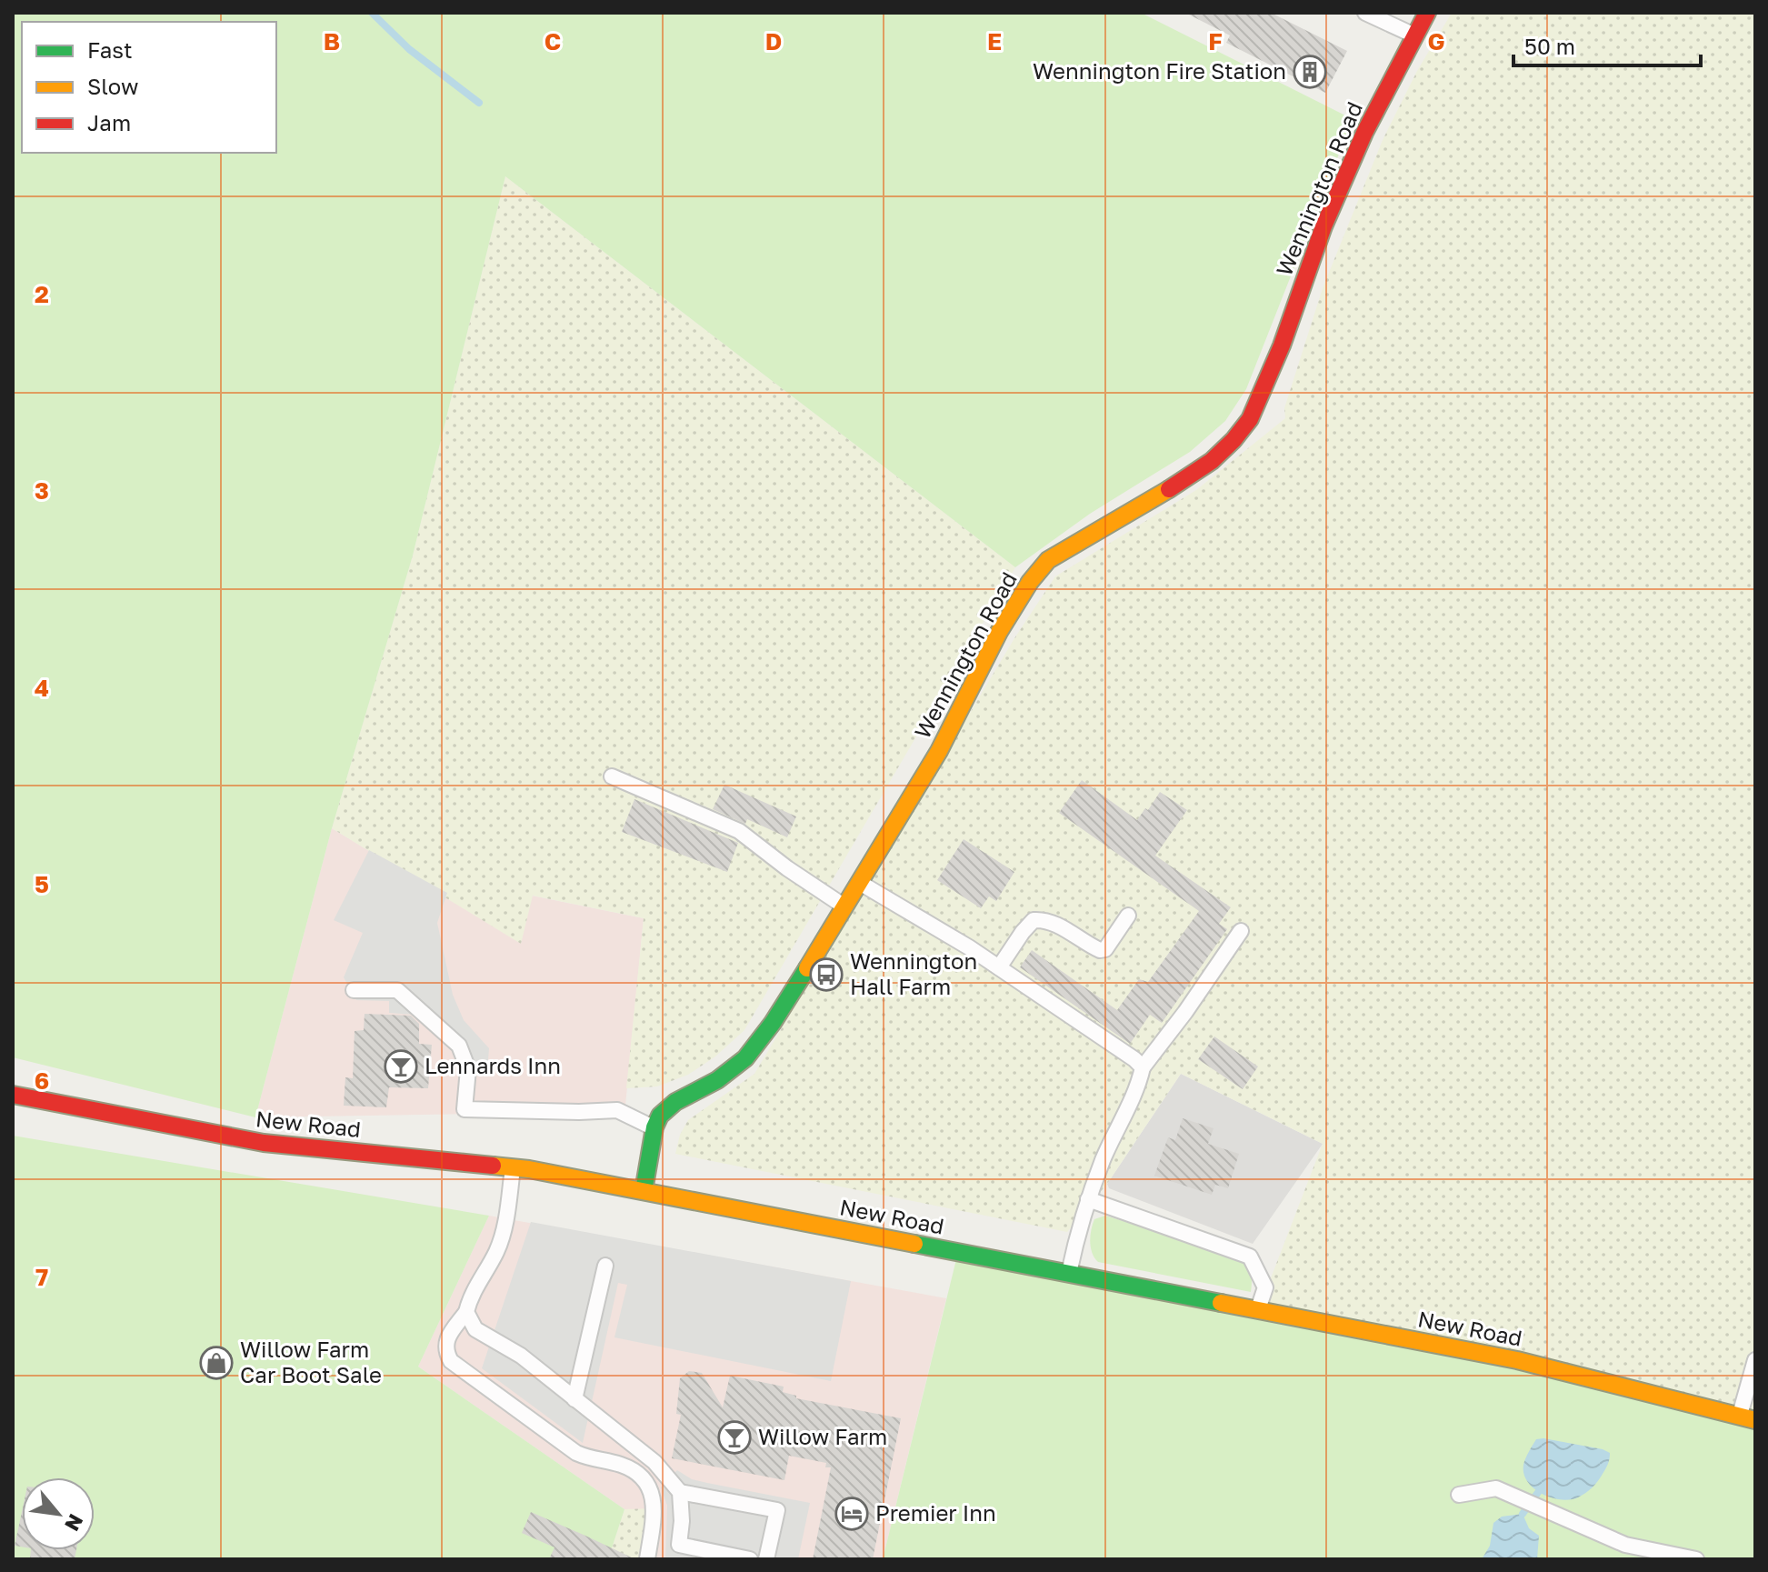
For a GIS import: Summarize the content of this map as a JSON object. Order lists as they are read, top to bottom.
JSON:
{
  "streets": {
    "main road": ["Wennington Road", "New Road"]
  },
  "places": {
    "building": ["Wennington Fire Station"],
    "bus stop": ["Wennington Hall Farm"],
    "bar": ["Lennards Inn", "Willow Farm"],
    "shop": ["Willow Farm Car Boot Sale"],
    "hotel": ["Premier Inn"]
  },
  "legend": ["Fast", "Slow", "Jam"],
  "scale_bar": "50 m",
  "north": "bottom right",
  "grid": {
    "columns": [
      "B",
      "C",
      "D",
      "E",
      "F",
      "G"
    ],
    "rows": [
      "2",
      "3",
      "4",
      "5",
      "6",
      "7"
    ]
  }
}
